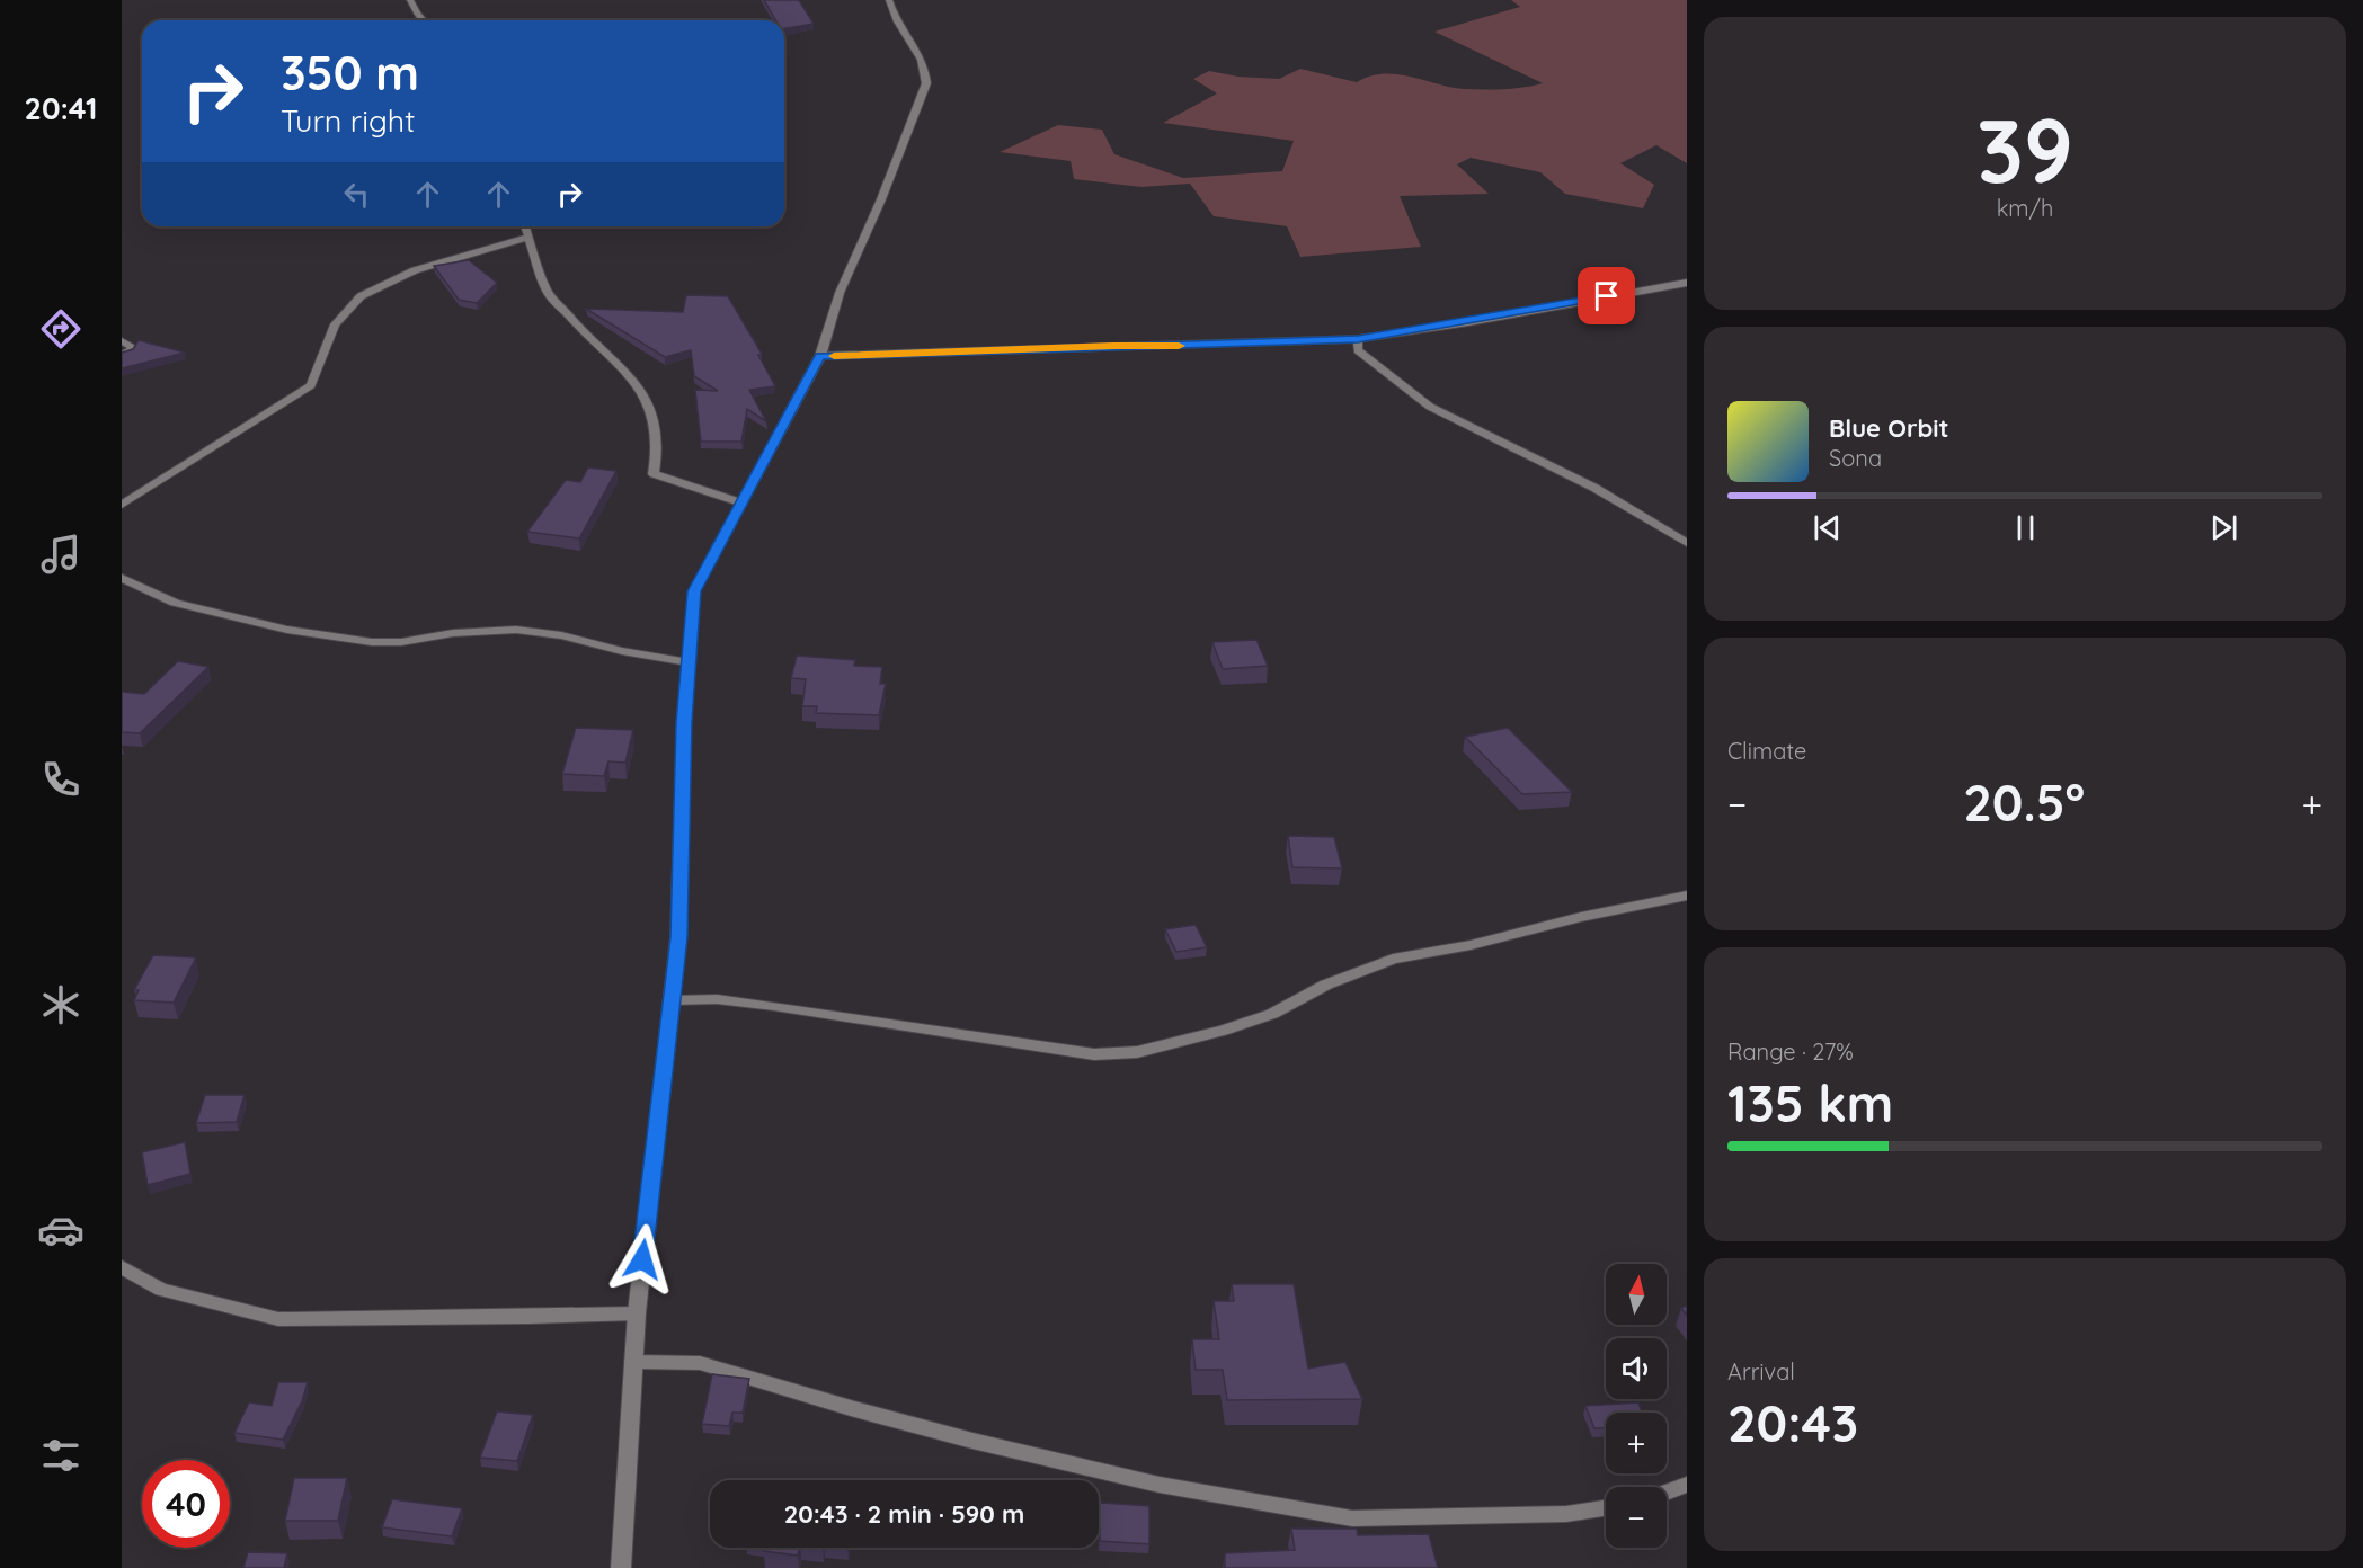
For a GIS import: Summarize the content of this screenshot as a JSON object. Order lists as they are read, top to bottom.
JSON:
{
  "north": "top",
  "page": {
    "tabs": "20:41",
    "tile": [
      ["39", "km/h"],
      "Climate",
      ["Range · 27%", "135 km"],
      ["Arrival", "20:43"]
    ],
    "turn": ["350 m", "Turn right"],
    "song": ["Blue Orbit", "Sona"],
    "heat": ["−", "20.5°", "+"],
    "map_buttons": ["+", "−"],
    "limit": "40",
    "trip": "20:43 · 2 min · 590 m"
  }
}
